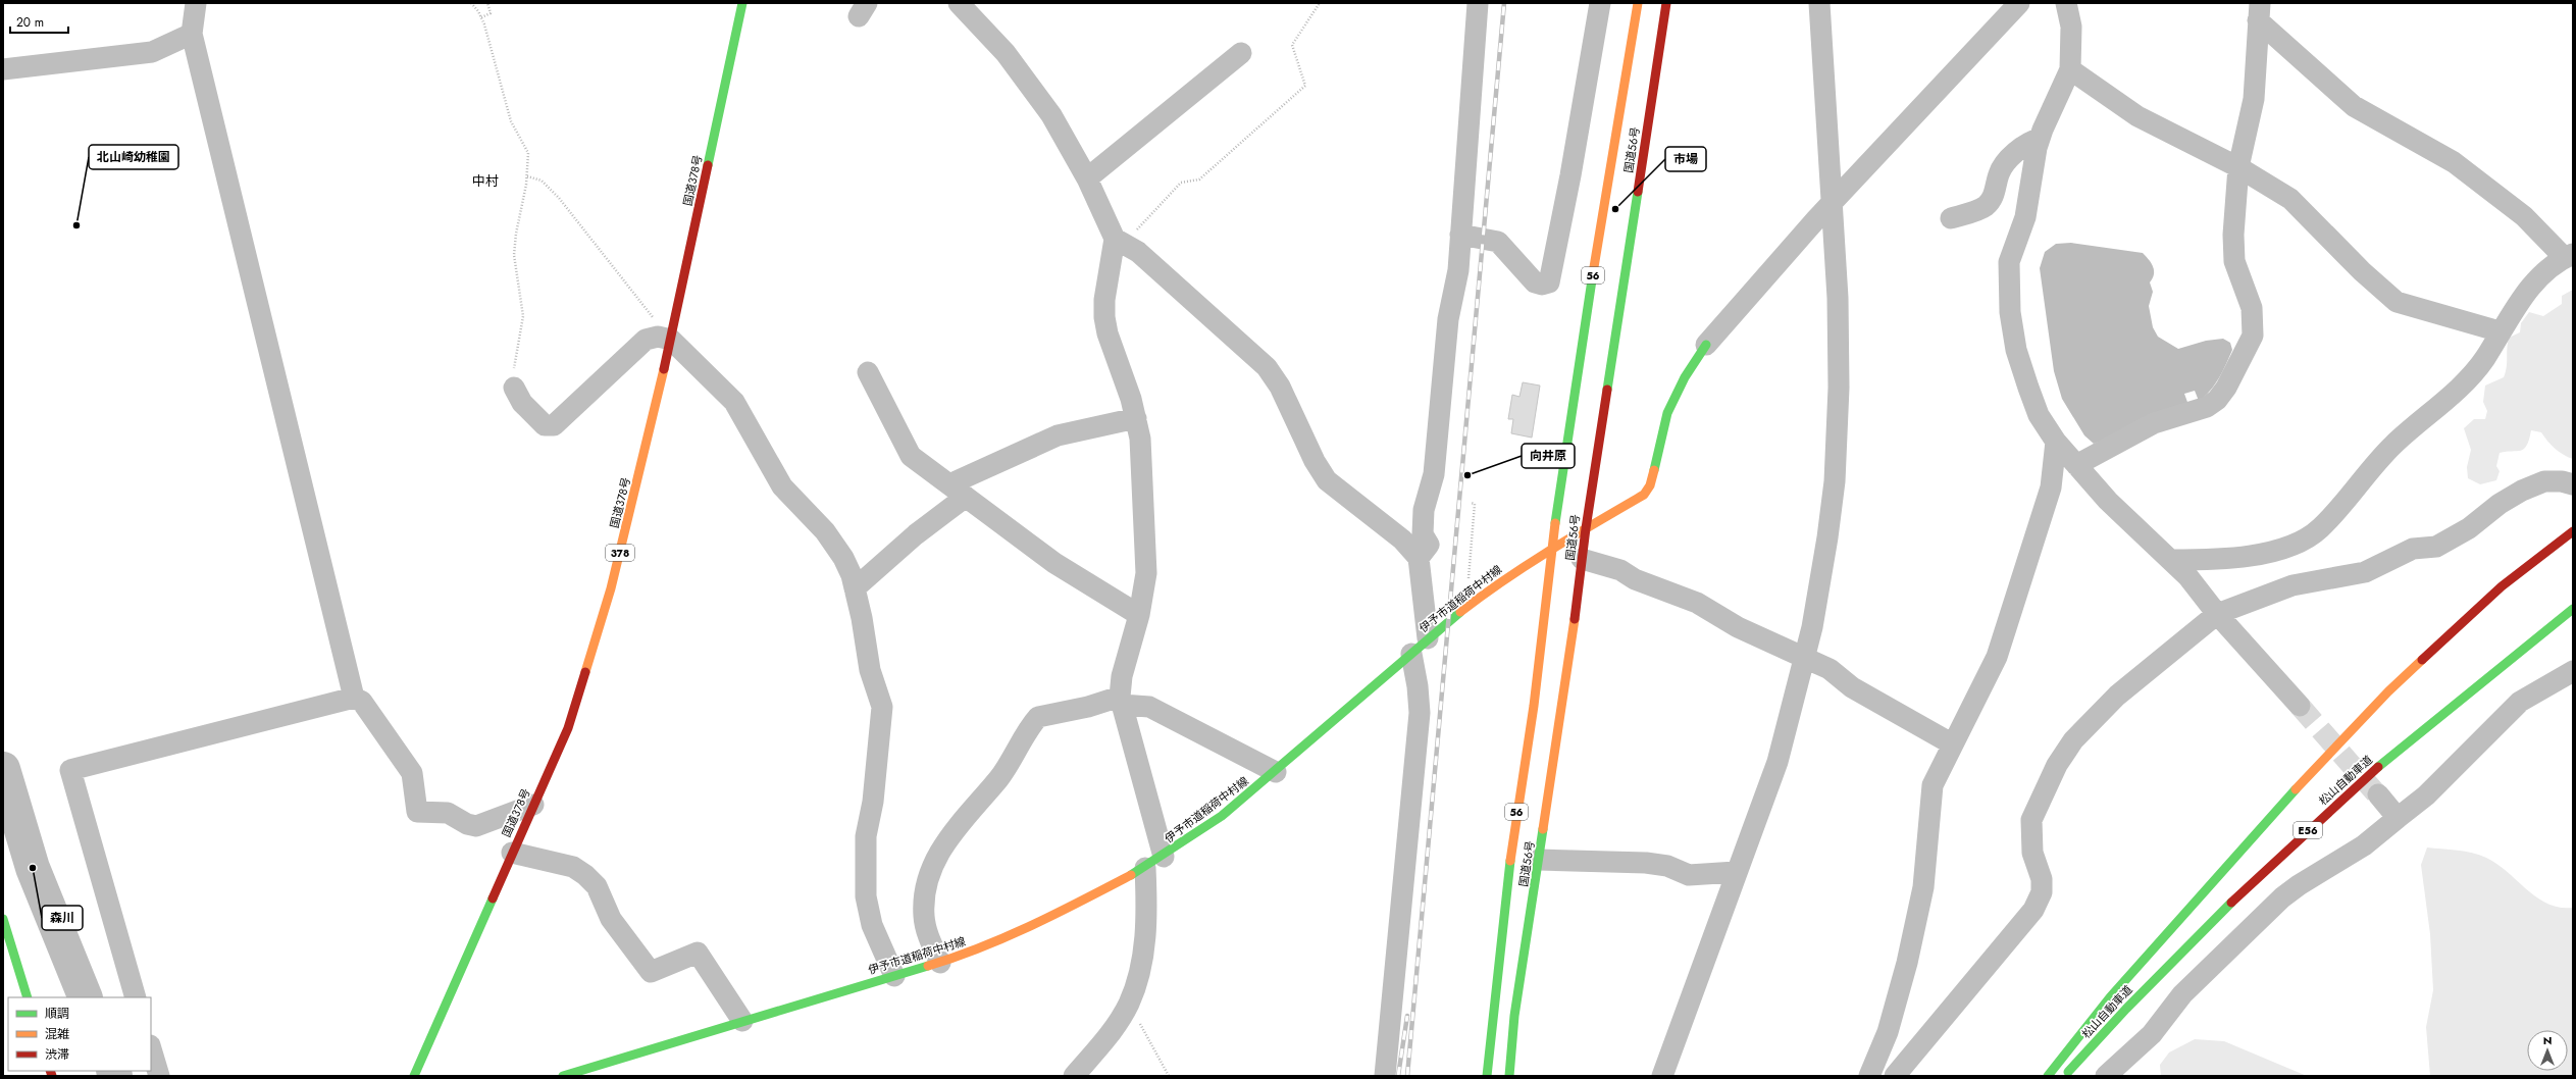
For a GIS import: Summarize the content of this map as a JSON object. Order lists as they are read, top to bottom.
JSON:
{
  "streets": {
    "main road": [
      "国道56号",
      "国道378号",
      "56",
      "378",
      "伊予市道稲荷中村線",
      "松山自動車道",
      "E56"
    ]
  },
  "crossings": [
    ["国道56号", "伊予市道稲荷中村線"]
  ],
  "districts": ["中村"],
  "places": [
    "市場",
    "北山崎幼稚園",
    "向井原",
    "森川"
  ],
  "legend": ["順調", "混雑", "渋滞"],
  "scale_bar": "20 m",
  "north": "top"
}
